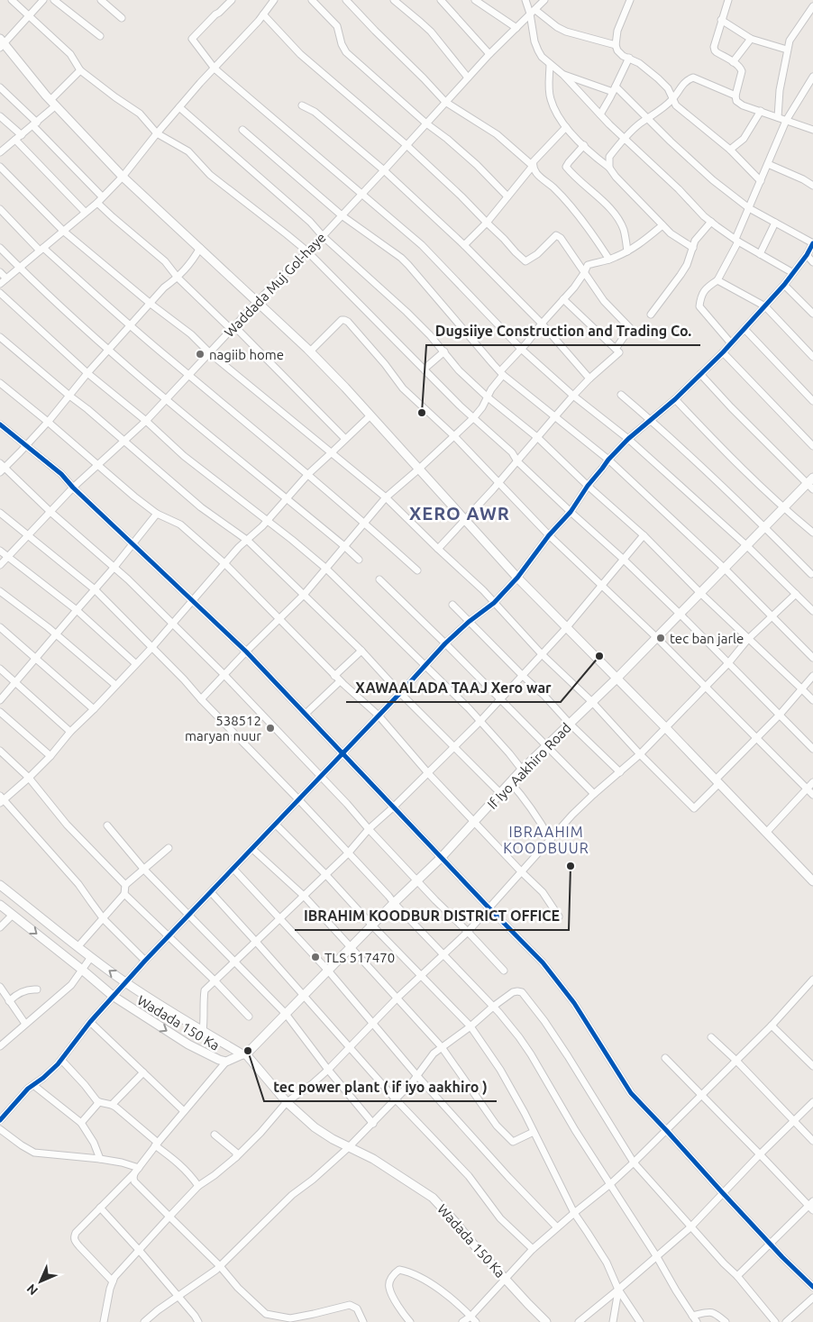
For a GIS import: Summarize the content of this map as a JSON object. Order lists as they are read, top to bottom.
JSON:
{
  "streets": {
    "street": ["Waddada Muj Gol-haye", "If Iyo Aakhiro Road", "Wadada 150 Ka"]
  },
  "crossings": [
    ["If Iyo Aakhiro Road", "Wadada 150 Ka"]
  ],
  "districts": ["XERO AWR", "IBRAAHIM KOODBUUR"],
  "places": [
    "nagiib home",
    "Dugsiiye Construction and Trading Co.",
    "tec ban jarle",
    "XAWAALADA TAAJ Xero war",
    "538512 maryan nuur",
    "IBRAHIM KOODBUR DISTRICT OFFICE",
    "TLS 517470",
    "tec power plant ( if iyo aakhiro )"
  ],
  "north": "bottom left"
}
